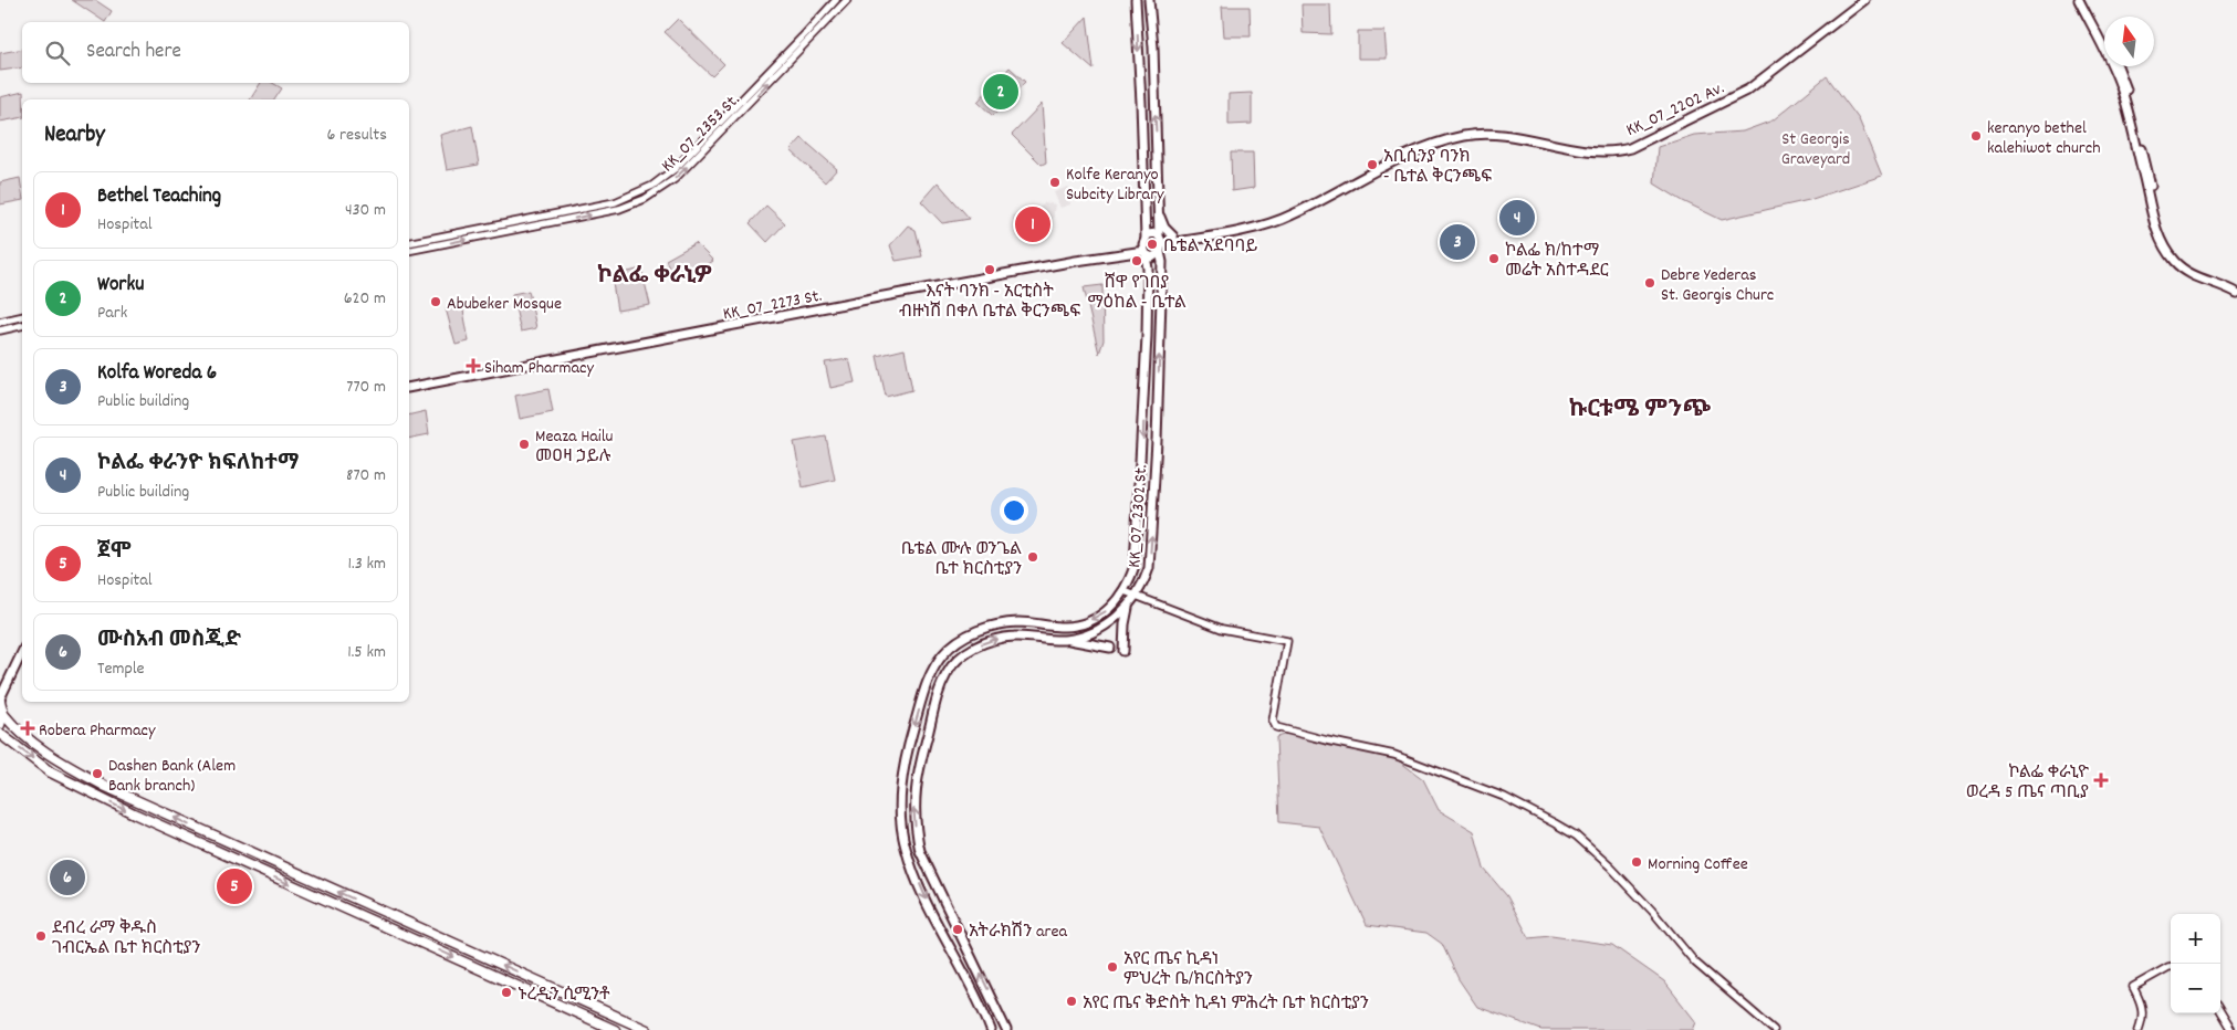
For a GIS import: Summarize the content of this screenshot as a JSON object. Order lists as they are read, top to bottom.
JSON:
{
  "streets": {
    "main road": ["KK_07_2202 Av.", "KK_07_2273 St.", "KK_07_2302 St."],
    "street": ["KK_07_2353 St."]
  },
  "crossings": [
    ["KK_07_2202 Av.", "KK_07_2302 St."]
  ],
  "districts": ["ኮልፌ ቀራኒዎ", "ኩርቱሜ ምንጭ"],
  "parks": ["St Georgis Graveyard"],
  "places": {
    "other": [
      "keranyo bethel kalehiwot church",
      "አቢሲንያ ባንክ - ቤተል ቅርንጫፍ",
      "Kolfe Keranyo Subcity Library",
      "ቤቴል አደባባይ",
      "ኮልፌ ክ/ከተማ መሬት አስተዳደር",
      "ሸዋ የገበያ ማዕከል - ቤተል",
      "እናት ባንክ - አርቲስት ብዙነሽ በቀለ ቤተል ቅርንጫፍ",
      "Debre Yederas St. Georgis Churc",
      "Abubeker Mosque",
      "Meaza Hailu መዐዛ ኃይሉ",
      "ቤቴል ሙሉ ወንጌል ቤተ ክርስቲያን",
      "Dashen Bank (Alem Bank branch)",
      "Morning Coffee",
      "አትራክሽን area",
      "ደብረ ራማ ቅዱስ ገብርኤል ቤተ ክርስቲያን",
      "አየር ጤና ኪዳነ ምህረት ቤ/ክርስትያን",
      "ኑረዲን ሲሚንቶ",
      "አየር ጤና ቅድስት ኪዳነ ምሕረት ቤተ ክርስቲያን"
    ],
    "health": ["Siham Pharmacy", "Robera Pharmacy", "ኮልፌ ቀራኒዮ ወረዳ 5 ጤና ጣቢያ"]
  },
  "north": "top",
  "page": {
    "search": "Search here",
    "pins": [
      "2",
      "4",
      "1",
      "3",
      "6",
      "5"
    ],
    "heading": ["Nearby", "6 results"],
    "list": [
      {
        "mark": "1",
        "name": "Bethel Teaching",
        "note": "Hospital",
        "value": "430 m"
      },
      {
        "mark": "2",
        "name": "Worku",
        "note": "Park",
        "value": "620 m"
      },
      {
        "mark": "3",
        "name": "Kolfa Woreda 6",
        "note": "Public building",
        "value": "770 m"
      },
      {
        "mark": "4",
        "name": "ኮልፌ ቀራንዮ ክፍለከተማ",
        "note": "Public building",
        "value": "870 m"
      },
      {
        "mark": "5",
        "name": "ጀሞ",
        "note": "Hospital",
        "value": "1.3 km"
      },
      {
        "mark": "6",
        "name": "ሙስአብ መስጂድ",
        "note": "Temple",
        "value": "1.5 km"
      }
    ],
    "map_buttons": ["+", "−"]
  }
}
